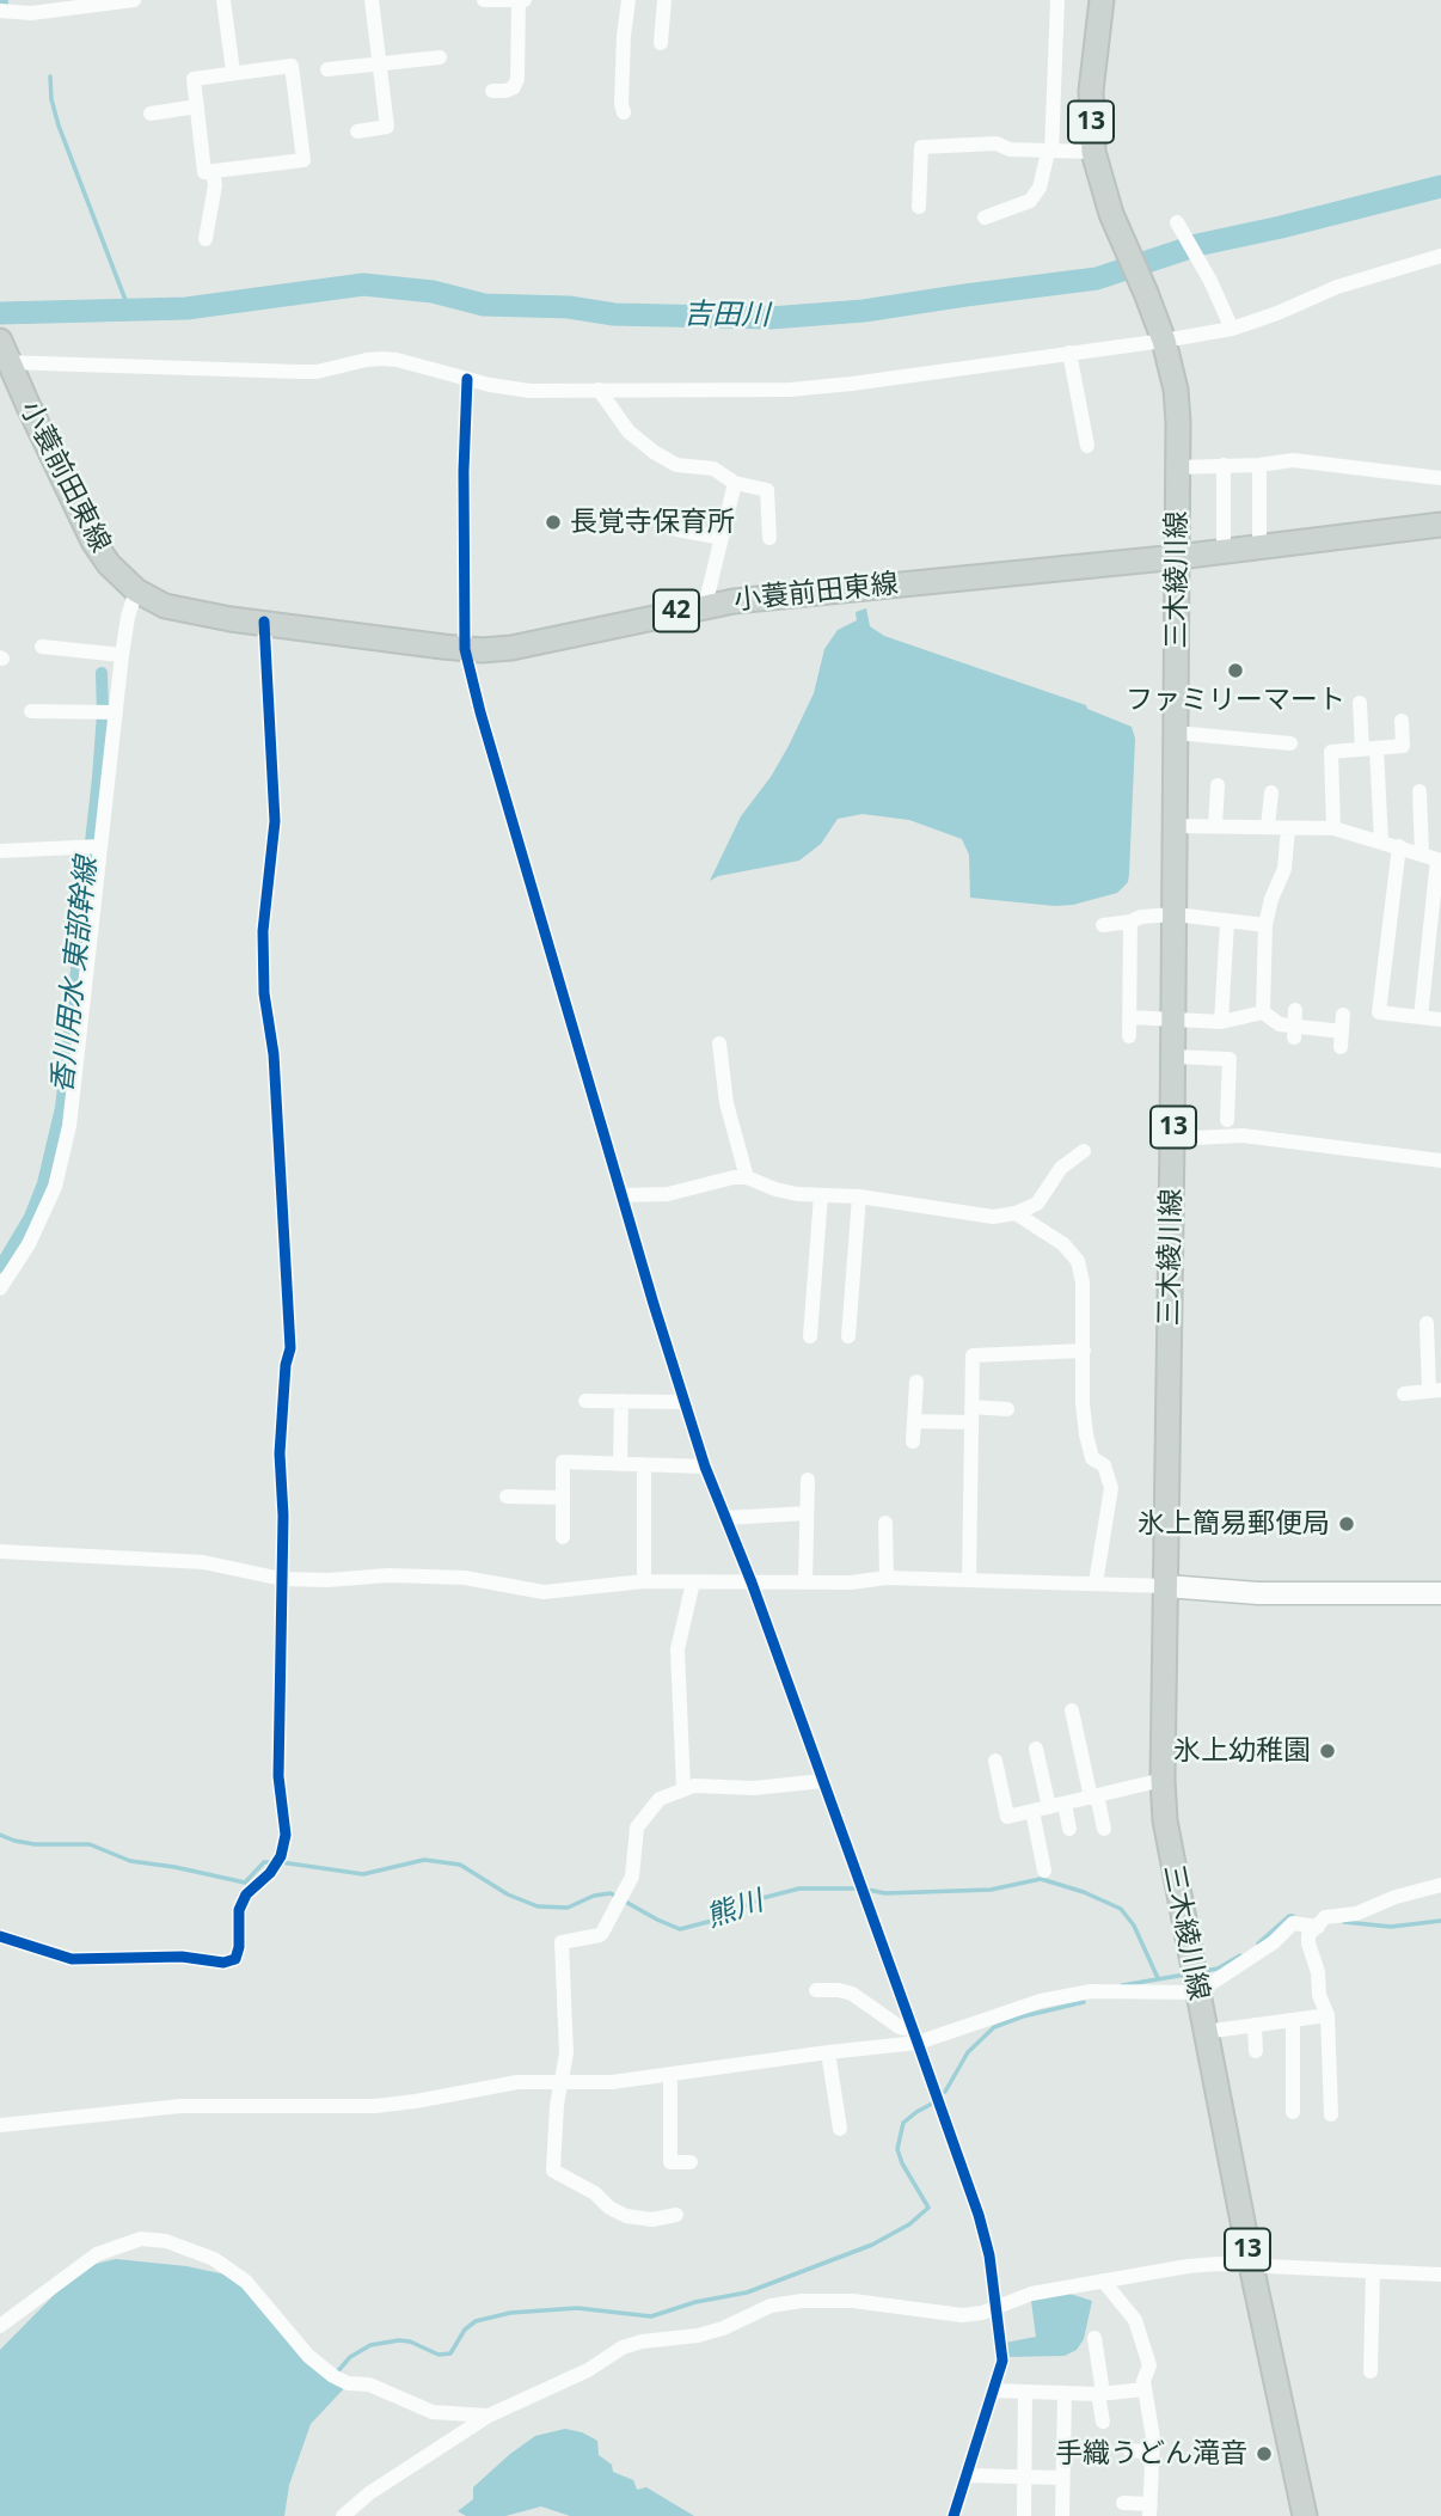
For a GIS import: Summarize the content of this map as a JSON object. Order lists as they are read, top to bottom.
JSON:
{
  "streets": {
    "main road": [
      "13",
      "小蓑前田東線",
      "三木綾川線",
      "42"
    ]
  },
  "crossings": [
    ["小蓑前田東線", "三木綾川線"]
  ],
  "water": ["吉田川", "香川用水 東部幹線", "熊川"],
  "places": [
    "長覚寺保育所",
    "ファミリーマート",
    "氷上簡易郵便局",
    "氷上幼稚園",
    "手織うどん滝音"
  ]
}
